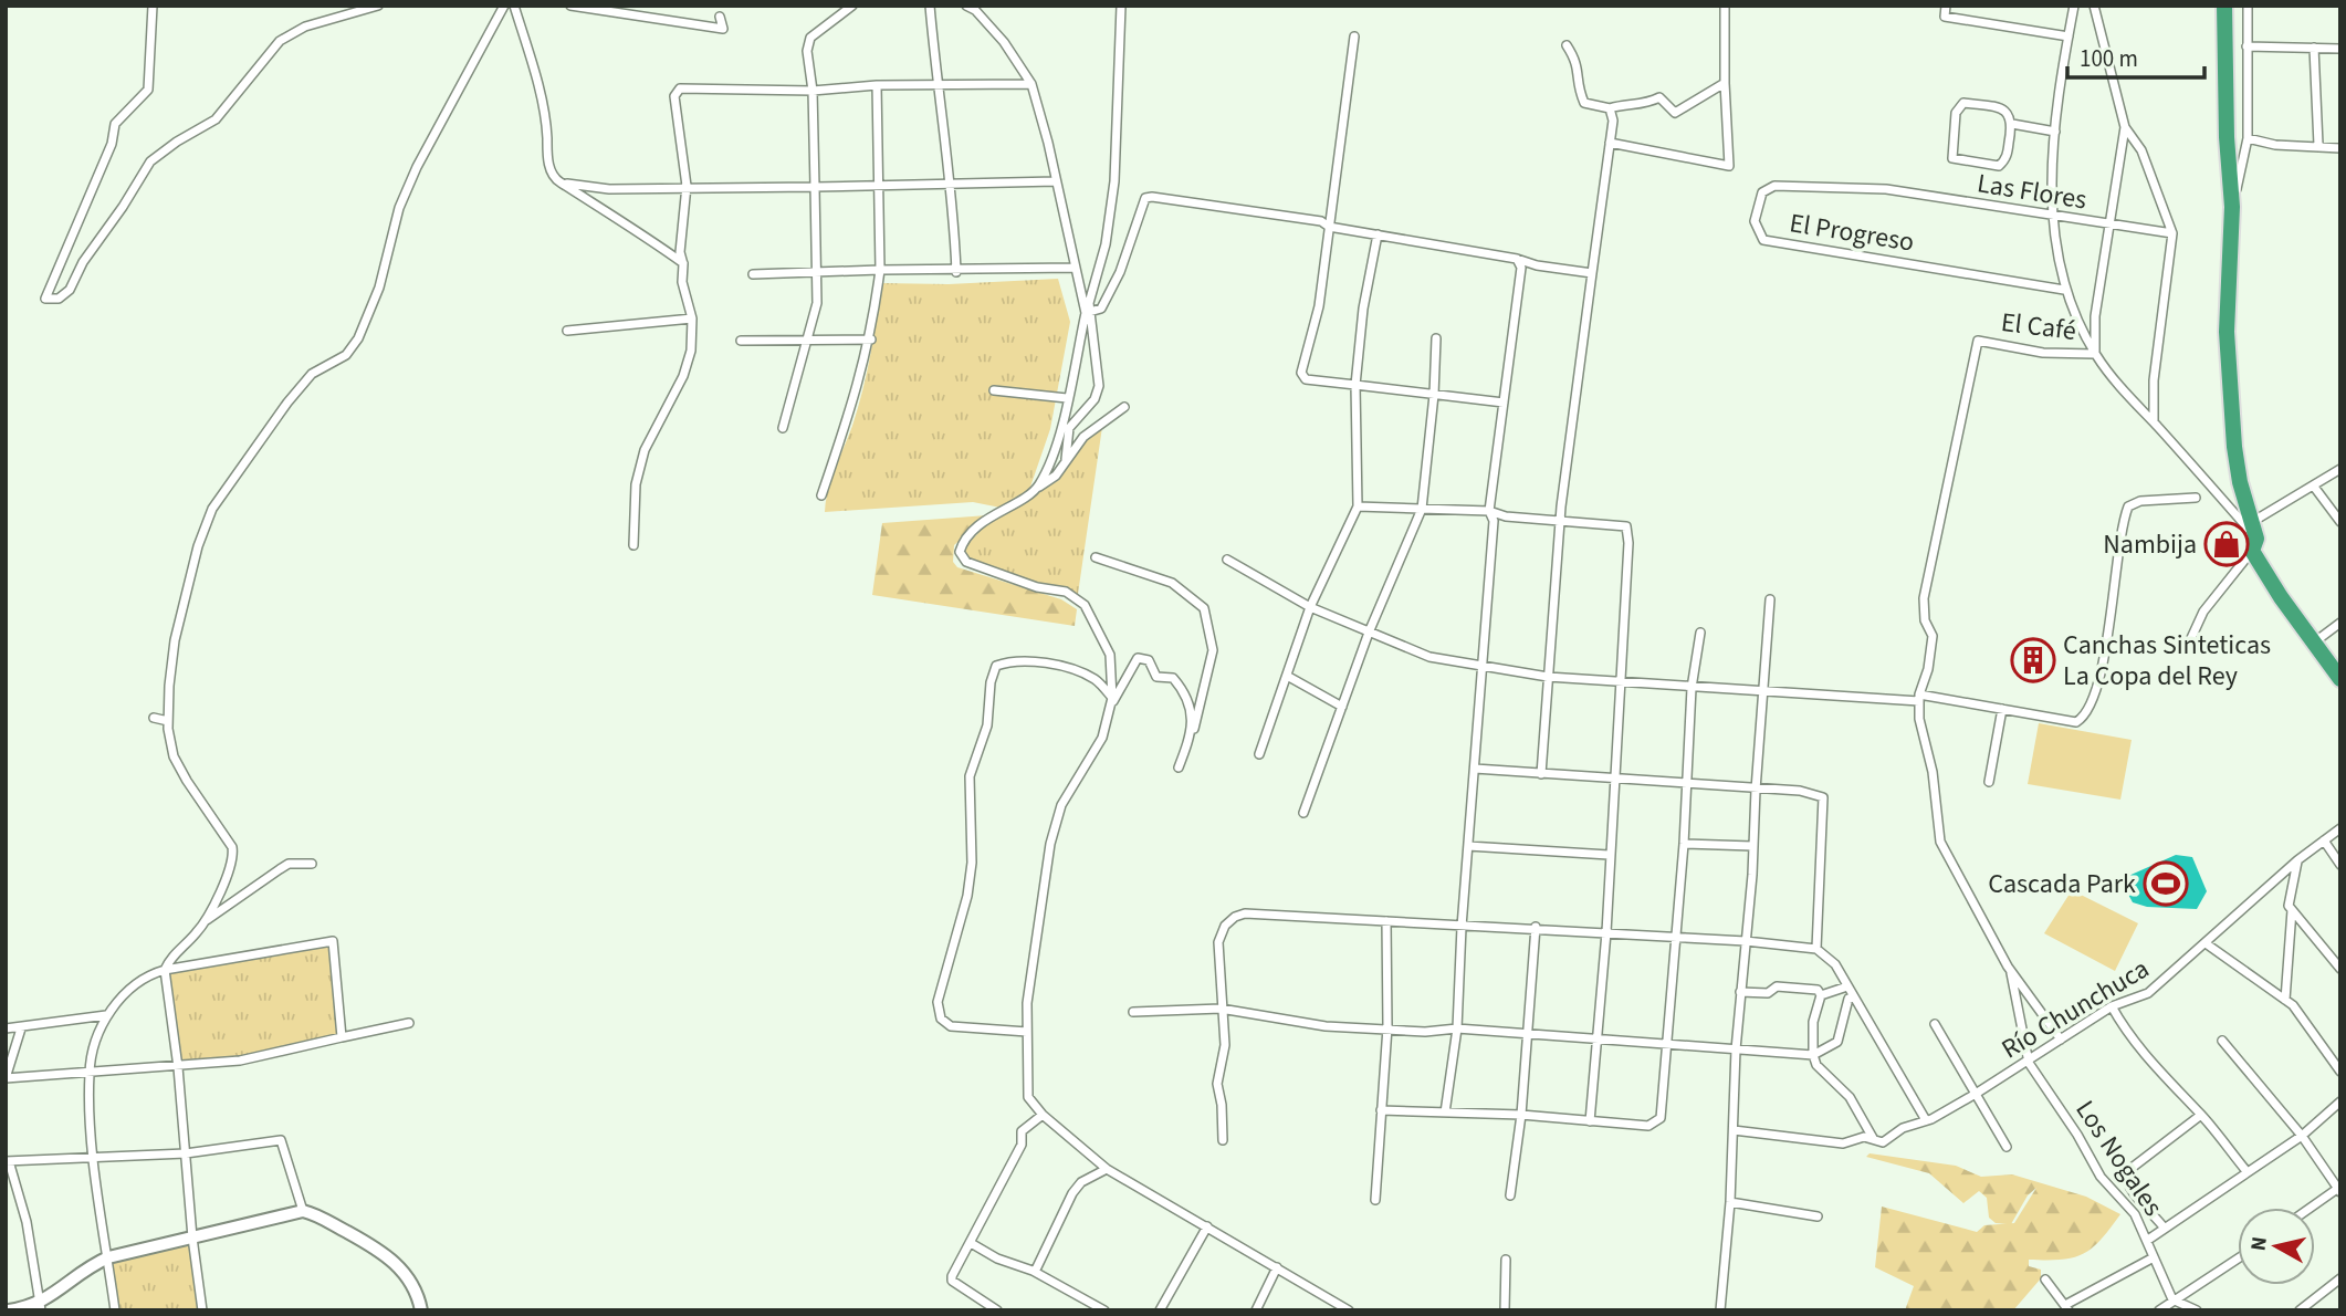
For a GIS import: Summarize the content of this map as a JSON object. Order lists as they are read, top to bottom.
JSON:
{
  "streets": {
    "street": [
      "Las Flores",
      "El Progreso",
      "El Café",
      "Río Chunchuca",
      "Los Nogales"
    ]
  },
  "crossings": [
    ["Las Flores", "El Progreso"],
    ["Río Chunchuca", "Los Nogales"]
  ],
  "places": {
    "shop": ["Nambija"],
    "building": ["Canchas Sinteticas La Copa del Rey"],
    "sports": ["Cascada Park"]
  },
  "scale_bar": "100 m",
  "north": "left"
}
